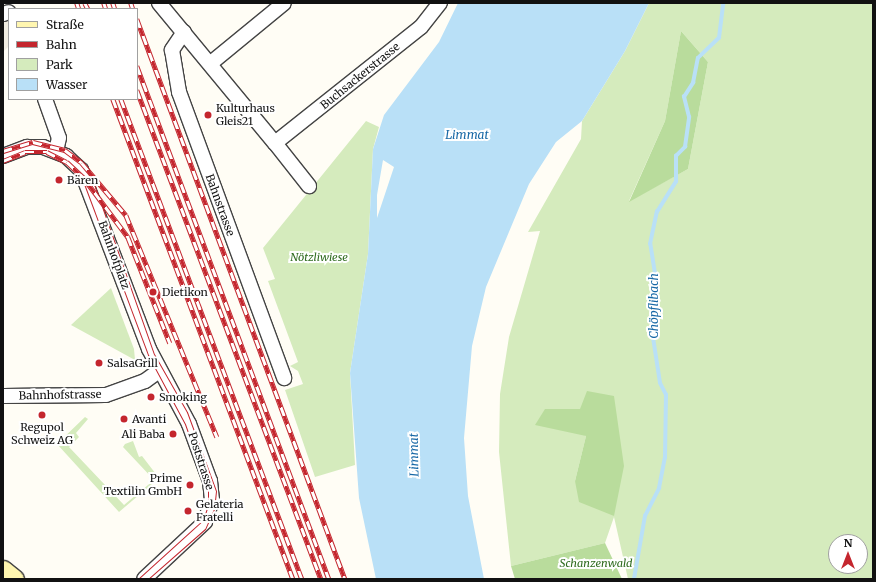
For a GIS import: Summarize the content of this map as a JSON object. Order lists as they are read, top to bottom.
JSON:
{
  "streets": {
    "street": [
      "Buchsackerstrasse",
      "Bahnstrasse",
      "Bahnhofplatz",
      "Bahnhofstrasse",
      "Poststrasse"
    ]
  },
  "crossings": [
    ["Bahnhofplatz", "Bahnhofstrasse"],
    ["Bahnhofplatz", "Poststrasse"],
    ["Bahnhofstrasse", "Poststrasse"]
  ],
  "water": ["Limmat", "Chöpflibach"],
  "parks": ["Nötzliwiese", "Schanzenwald"],
  "places": [
    "Kulturhaus Gleis21",
    "Bären",
    "Dietikon",
    "SalsaGrill",
    "Smoking",
    "Regupol Schweiz AG",
    "Avanti",
    "Ali Baba",
    "Prime Textilin GmbH",
    "Gelateria Fratelli"
  ],
  "legend": [
    "Straße",
    "Bahn",
    "Park",
    "Wasser"
  ],
  "north": "top"
}
